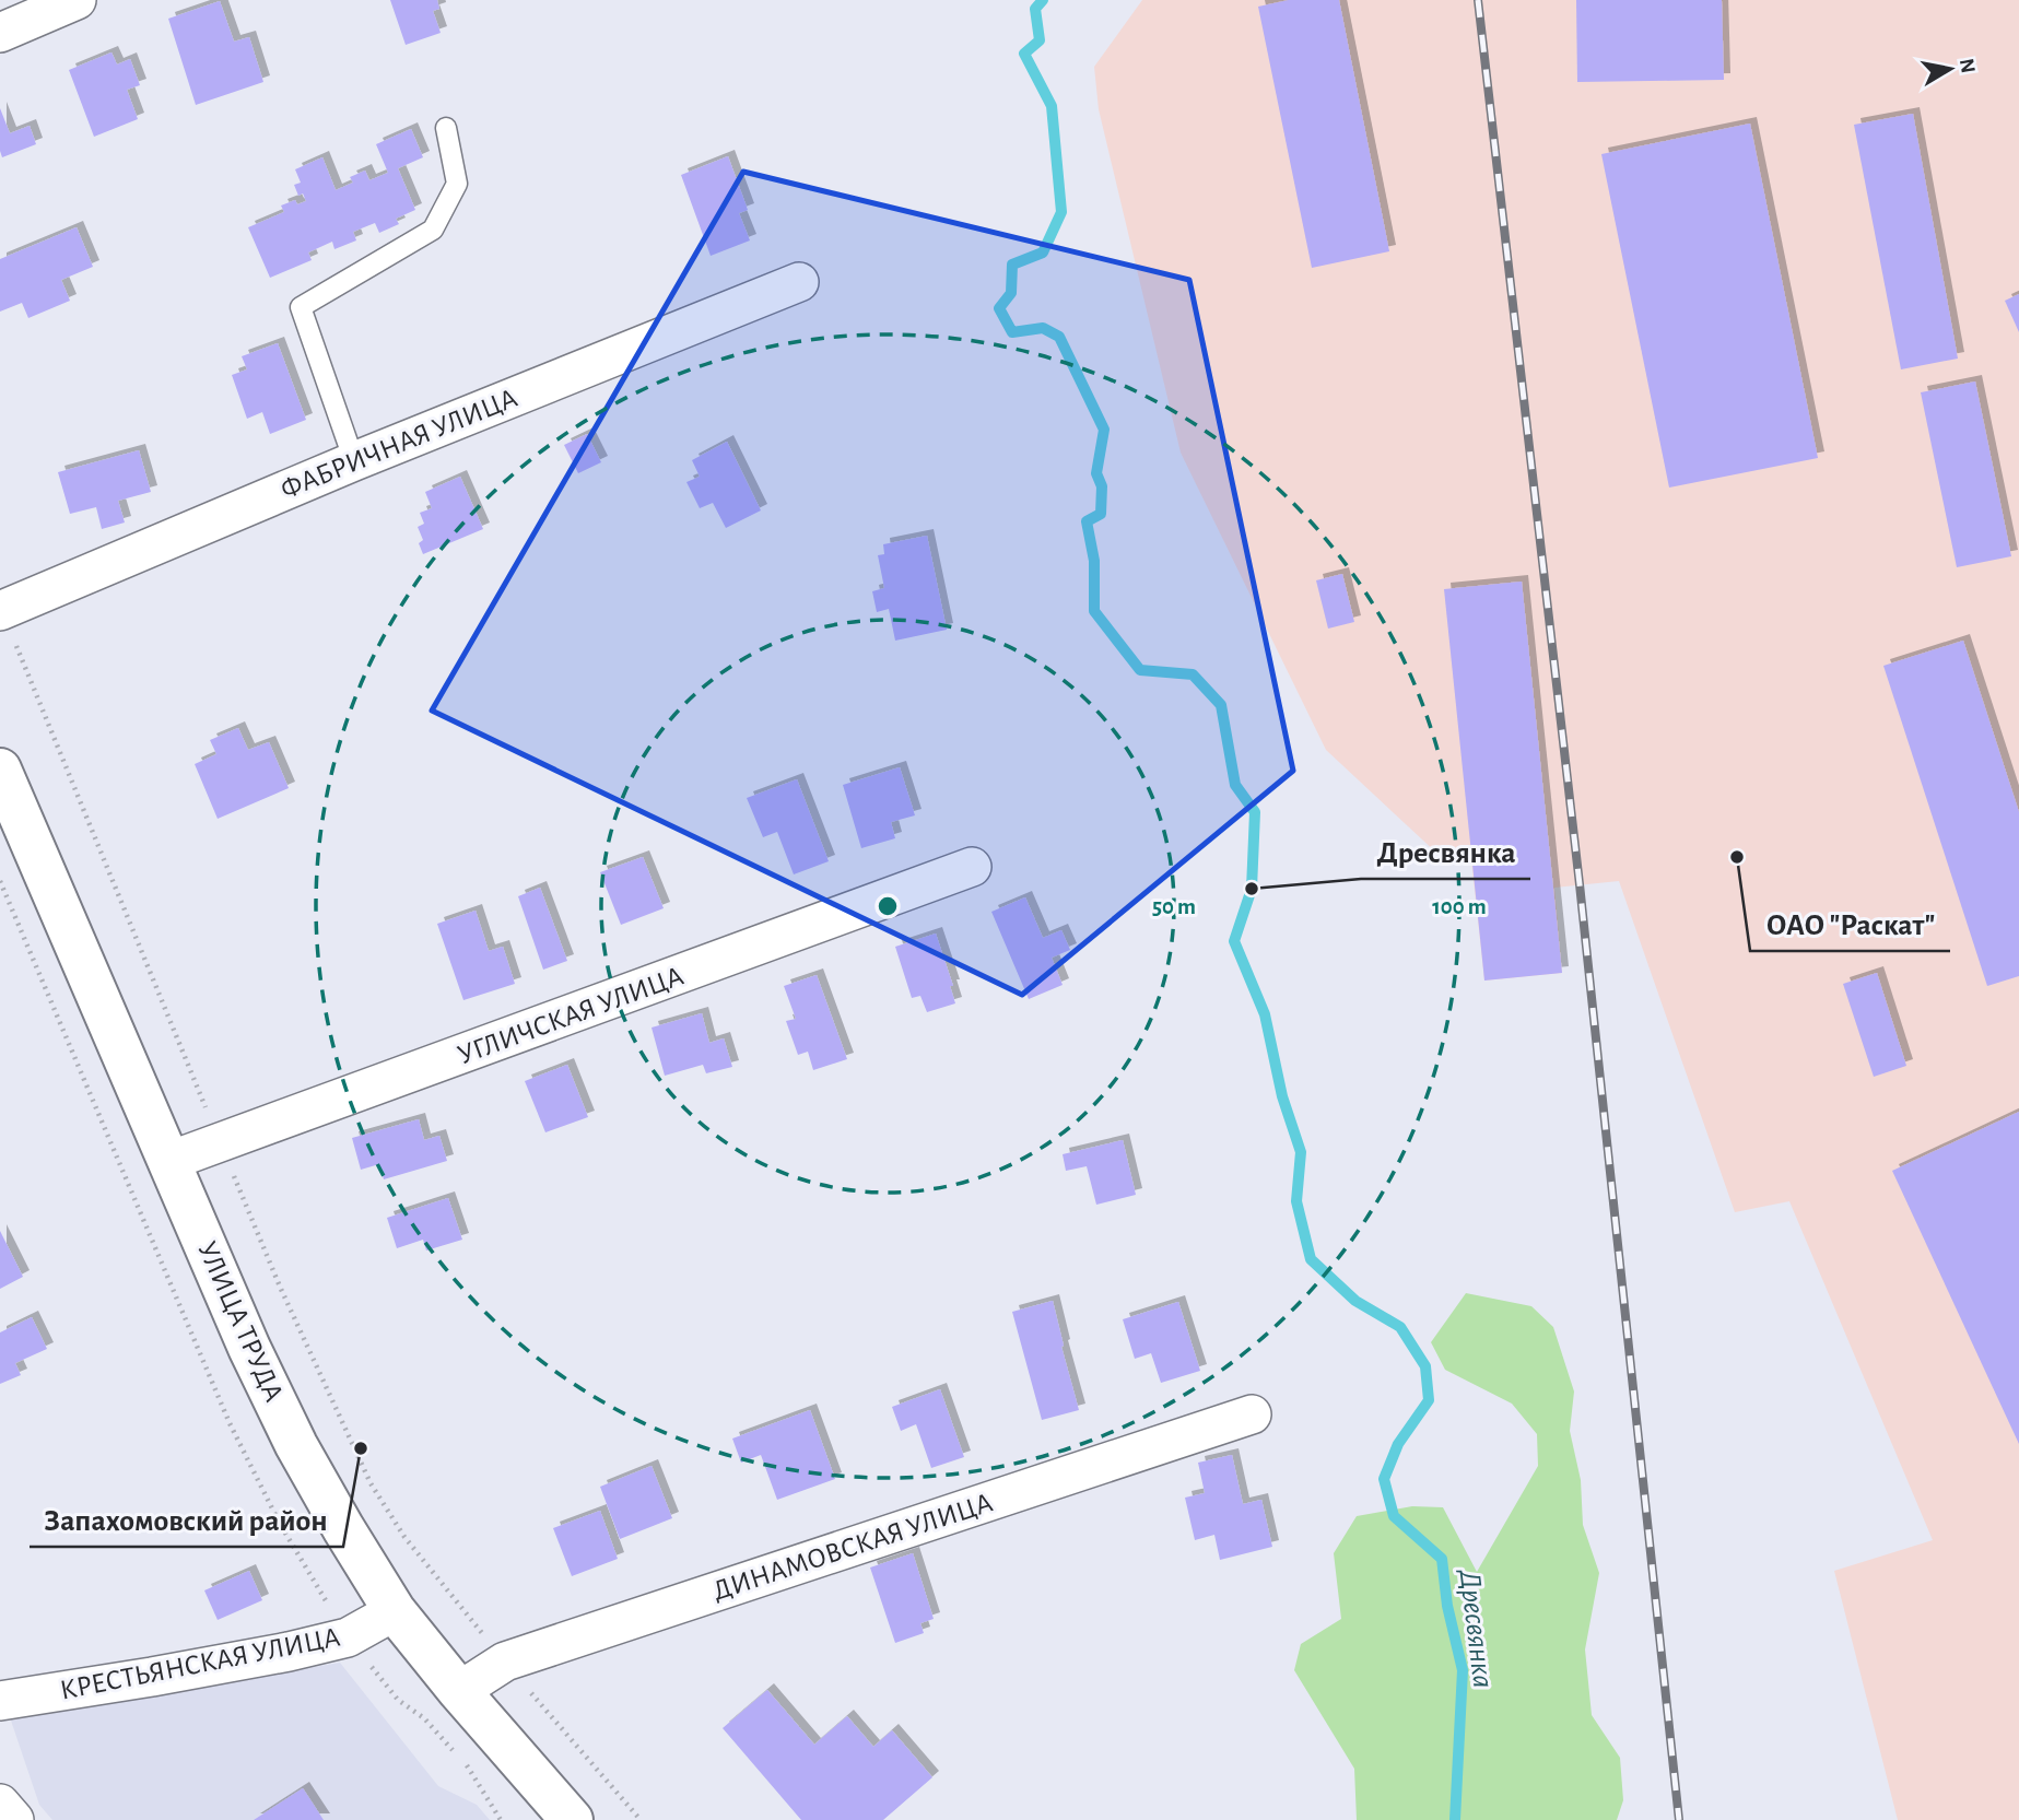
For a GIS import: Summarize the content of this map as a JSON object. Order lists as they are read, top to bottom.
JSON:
{
  "streets": {
    "street": [
      "ФАБРИЧНАЯ УЛИЦА",
      "УГЛИЧСКАЯ УЛИЦА",
      "УЛИЦА ТРУДА",
      "ДИНАМОВСКАЯ УЛИЦА",
      "КРЕСТЬЯНСКАЯ УЛИЦА"
    ]
  },
  "crossings": [
    ["УГЛИЧСКАЯ УЛИЦА", "УЛИЦА ТРУДА"],
    ["УЛИЦА ТРУДА", "ДИНАМОВСКАЯ УЛИЦА"],
    ["УЛИЦА ТРУДА", "КРЕСТЬЯНСКАЯ УЛИЦА"]
  ],
  "water": ["Дресвянка"],
  "places": ["ОАО \"Раскат\"", "Дресвянка", "Запахомовский район"],
  "north": "right",
  "rings": ["50 m", "100 m"]
}
